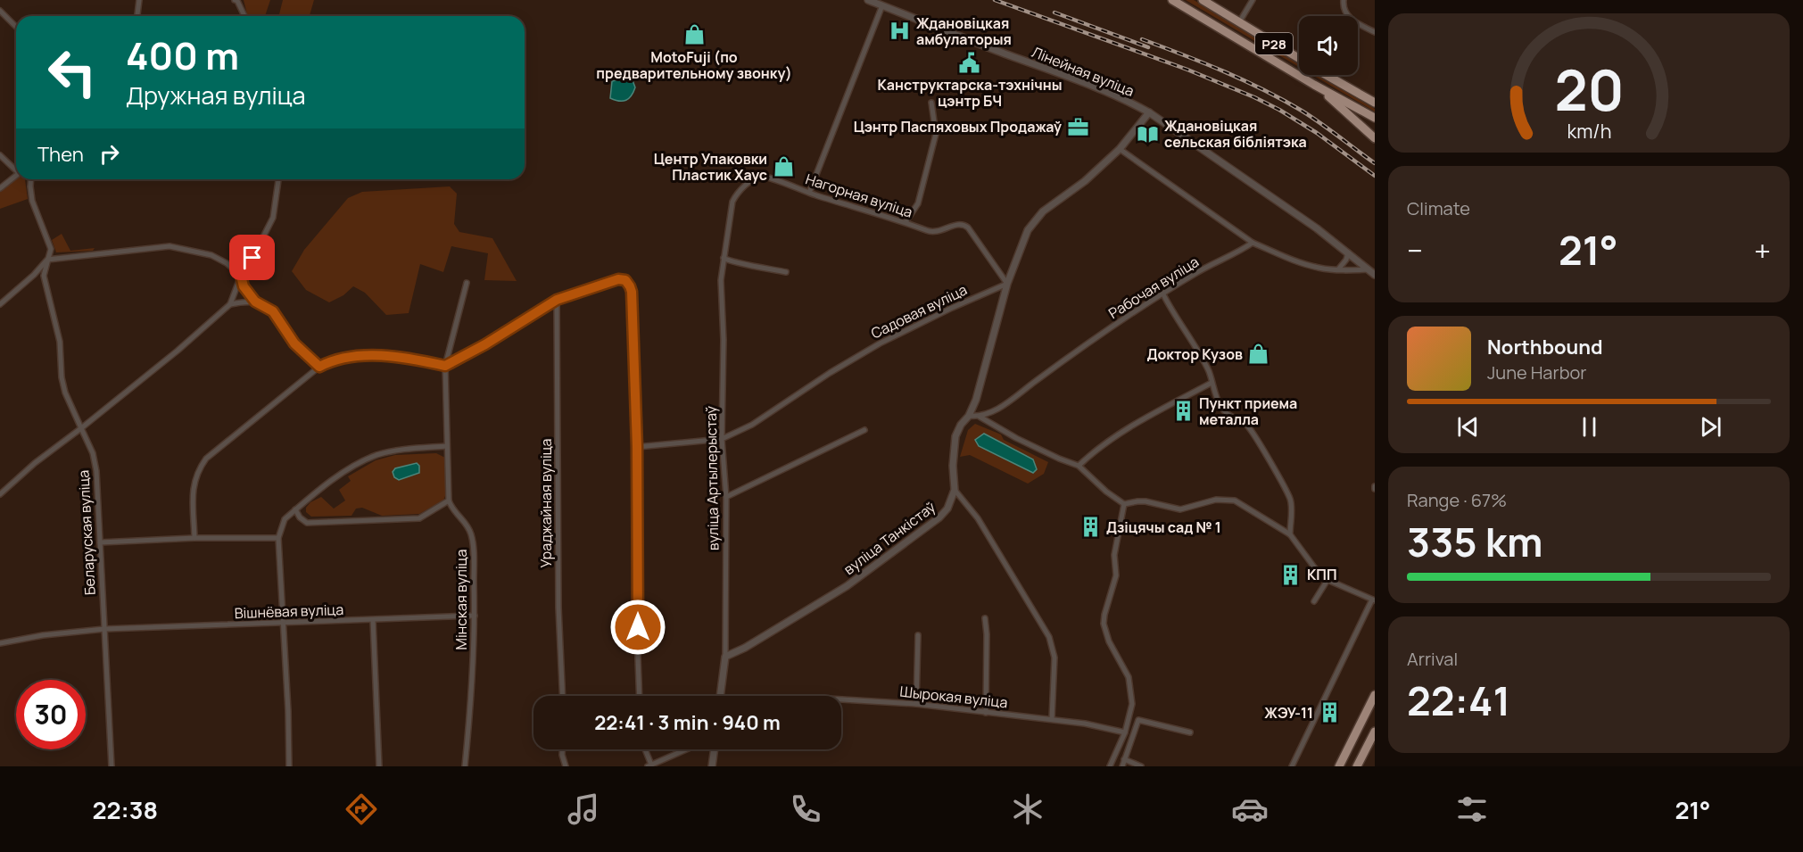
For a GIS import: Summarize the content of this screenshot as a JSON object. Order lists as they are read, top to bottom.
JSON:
{
  "streets": {
    "highway": ["Р28"],
    "street": [
      "Лінейная вуліца",
      "Нагорная вуліца",
      "Рабочая вуліца",
      "Садовая вуліца",
      "вуліца Артылерыстаў",
      "Ураджайная вуліца",
      "Беларуская вуліца",
      "вуліца Танкістаў",
      "Мінская вуліца",
      "Вішнёвая вуліца",
      "Шырокая вуліца"
    ]
  },
  "crossings": [
    ["Нагорная вуліца", "Садовая вуліца"],
    ["Нагорная вуліца", "вуліца Артылерыстаў"],
    ["Садовая вуліца", "вуліца Артылерыстаў"],
    ["вуліца Артылерыстаў", "вуліца Танкістаў"],
    ["Беларуская вуліца", "Вішнёвая вуліца"],
    ["Мінская вуліца", "Вішнёвая вуліца"]
  ],
  "places": {
    "hospital": ["Ждановіцкая амбулаторыя"],
    "shop": ["MotoFuji (по предварительному звонку)", "Центр Упаковки Пластик Хаус", "Доктор Кузов"],
    "public building": ["Канструктарска-тэхнічны цэнтр БЧ"],
    "office": ["Цэнтр Паспяховых Продажаў"],
    "library": ["Ждановіцкая сельская бібліятэка"],
    "building": [
      "Пункт приема металла",
      "Дзіцячы сад № 1",
      "КПП",
      "ЖЭУ-11"
    ]
  },
  "page": {
    "turn": ["400 m", "Дружная вуліца"],
    "then": "Then",
    "tile": [
      "Climate",
      ["Range · 67%", "335 km"],
      ["Arrival", "22:41"]
    ],
    "heat": ["−", "21°", "+"],
    "song": ["Northbound", "June Harbor"],
    "limit": "30",
    "trip": "22:41 · 3 min · 940 m",
    "tabs": ["22:38", "21°"],
    "gauge": ["20", "km/h"]
  }
}
